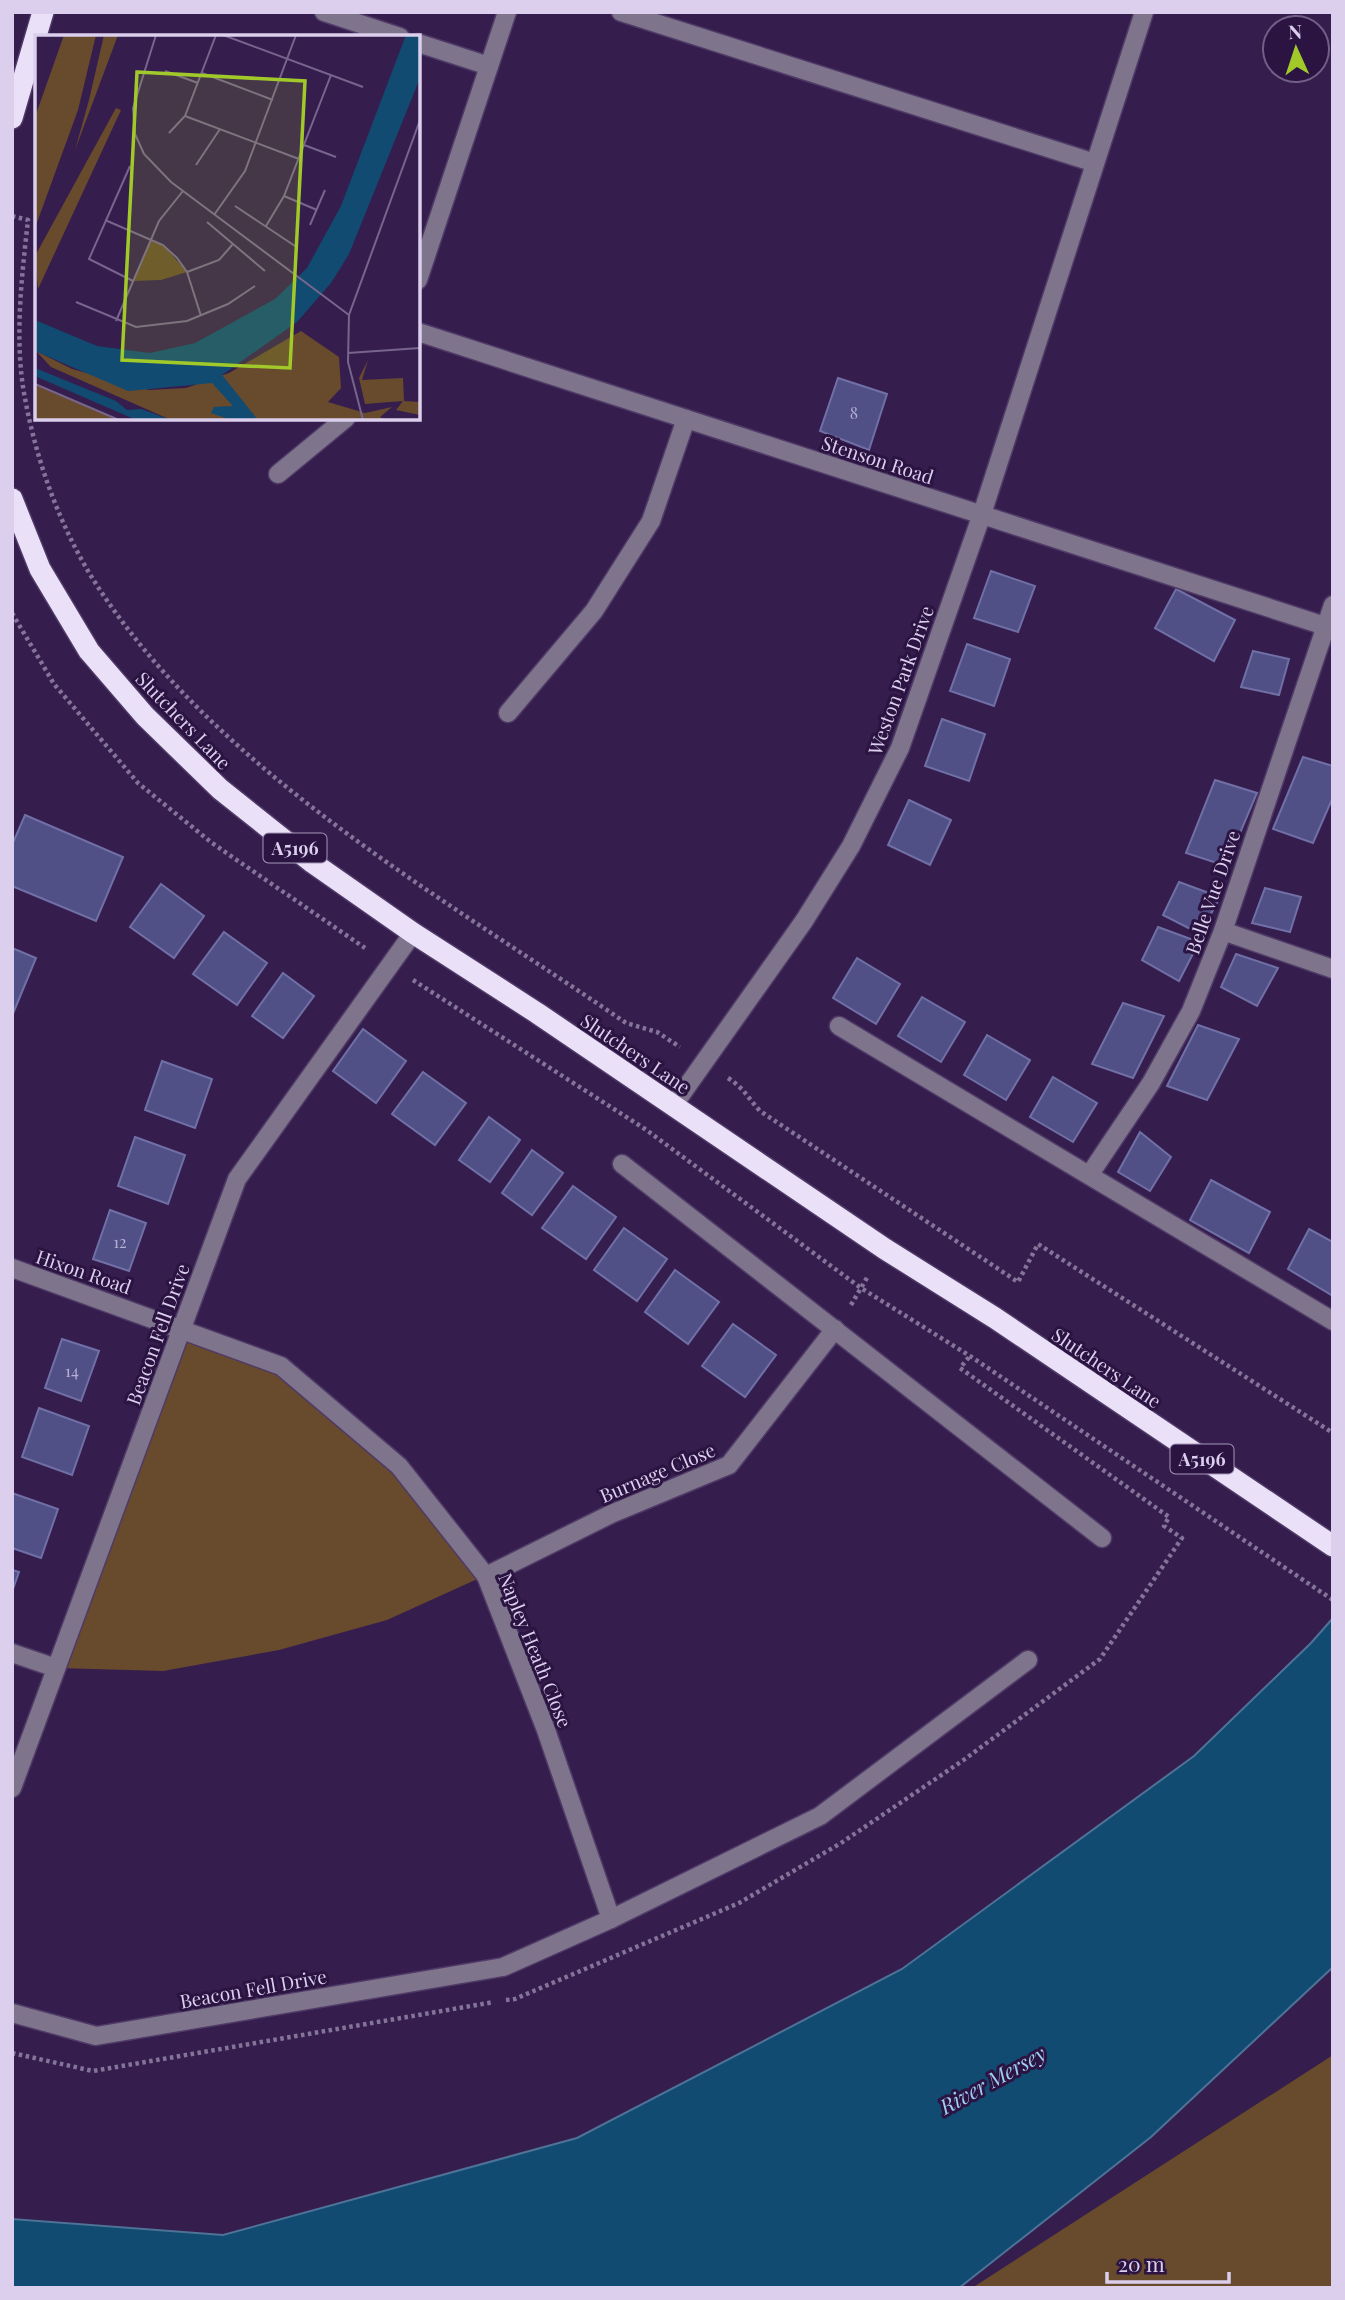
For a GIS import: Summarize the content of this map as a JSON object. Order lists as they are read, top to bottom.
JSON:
{
  "streets": {
    "highway": ["Slutchers Lane", "A5196"],
    "street": [
      "Stenson Road",
      "Weston Park Drive",
      "Belle Vue Drive",
      "Hixon Road",
      "Beacon Fell Drive",
      "Burnage Close",
      "Napley Heath Close"
    ]
  },
  "crossings": [
    ["Stenson Road", "Weston Park Drive"],
    ["Stenson Road", "Belle Vue Drive"],
    ["Weston Park Drive", "Slutchers Lane"],
    ["Slutchers Lane", "Beacon Fell Drive"],
    ["Hixon Road", "Beacon Fell Drive"],
    ["Hixon Road", "Napley Heath Close"],
    ["Beacon Fell Drive", "Napley Heath Close"],
    ["Burnage Close", "Napley Heath Close"]
  ],
  "water": ["River Mersey"],
  "house_numbers": ["8", "12", "14"],
  "scale_bar": "20 m",
  "north": "top"
}
